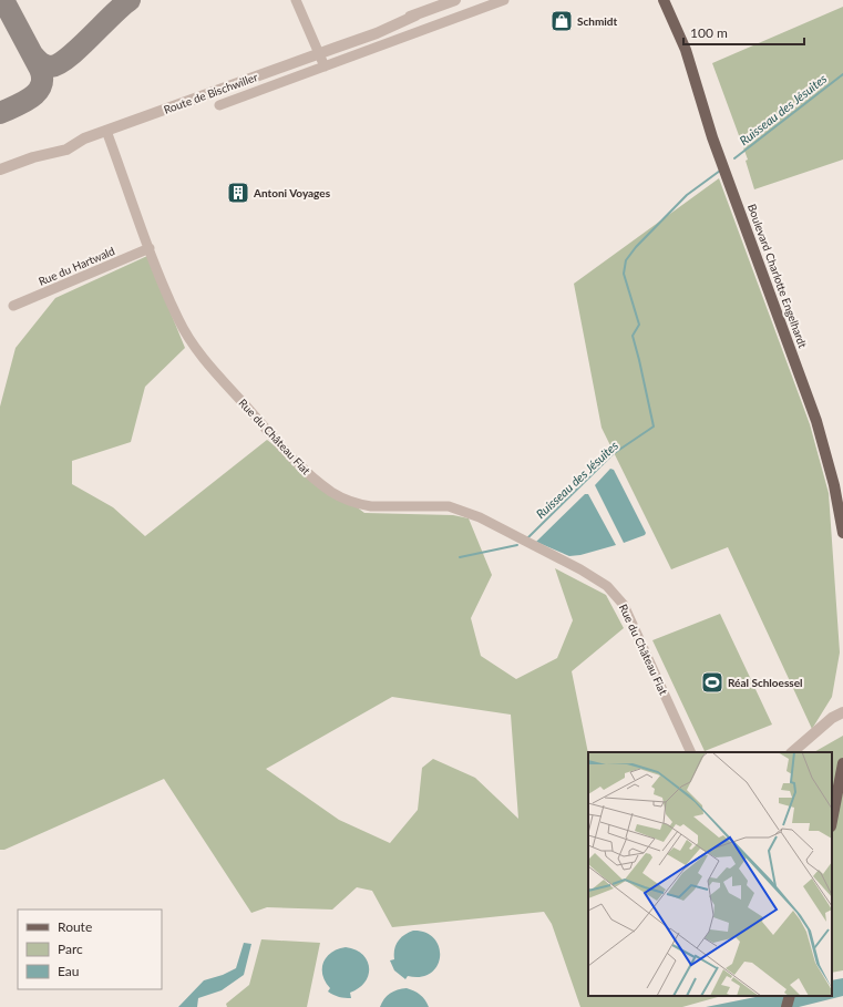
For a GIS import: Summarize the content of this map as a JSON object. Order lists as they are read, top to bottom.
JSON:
{
  "streets": {
    "main road": ["Boulevard Charlotte Engelhardt"],
    "street": ["Route de Bischwiller", "Rue du Hartwald", "Rue du Château Fiat"]
  },
  "crossings": [
    ["Route de Bischwiller", "Rue du Château Fiat"],
    ["Rue du Hartwald", "Rue du Château Fiat"]
  ],
  "water": ["Ruisseau des Jésuites"],
  "places": {
    "shop": ["Schmidt"],
    "building": ["Antoni Voyages"],
    "sports": ["Réal Schloessel"]
  },
  "legend": ["Route", "Parc", "Eau"],
  "scale_bar": "100 m"
}
